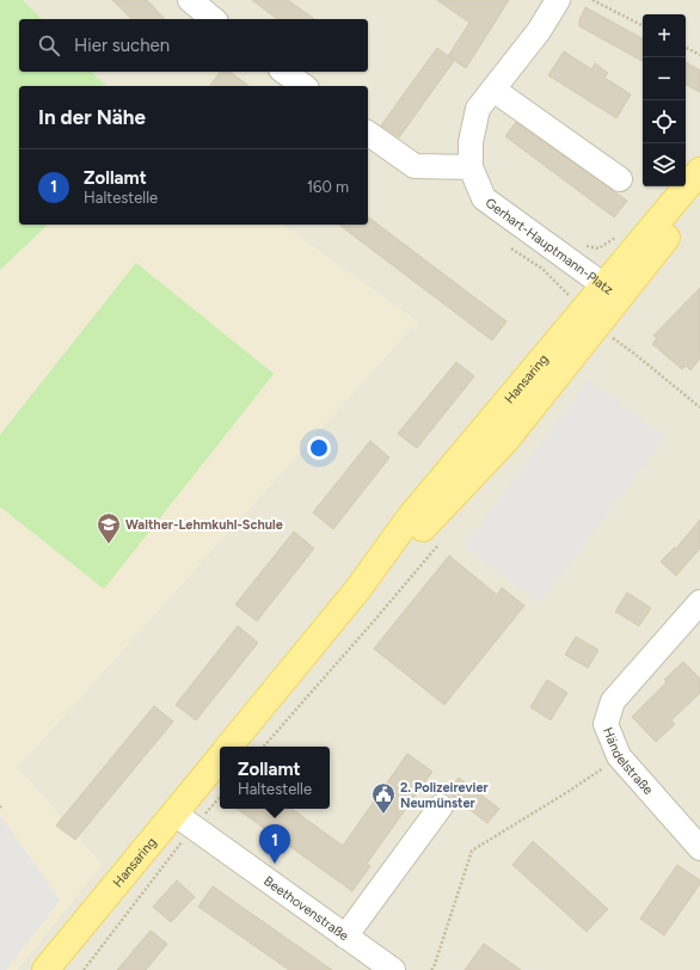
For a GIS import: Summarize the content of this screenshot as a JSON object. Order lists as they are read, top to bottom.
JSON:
{
  "streets": {
    "main road": ["Hansaring"],
    "street": ["Gerhart-Hauptmann-Platz", "Händelstraße", "Beethovenstraße"]
  },
  "crossings": [
    ["Gerhart-Hauptmann-Platz", "Hansaring"],
    ["Hansaring", "Beethovenstraße"]
  ],
  "places": {
    "school or university": ["Walther-Lehmkuhl-Schule"],
    "public building": ["2. Polizeirevier Neumünster"]
  },
  "page": {
    "map_buttons": ["+", "−"],
    "search": "Hier suchen",
    "heading": "In der Nähe",
    "list": [
      {
        "mark": "1",
        "name": "Zollamt",
        "note": "Haltestelle",
        "value": "160 m"
      }
    ],
    "popup": ["Zollamt", "Haltestelle"],
    "pins": "1"
  }
}
